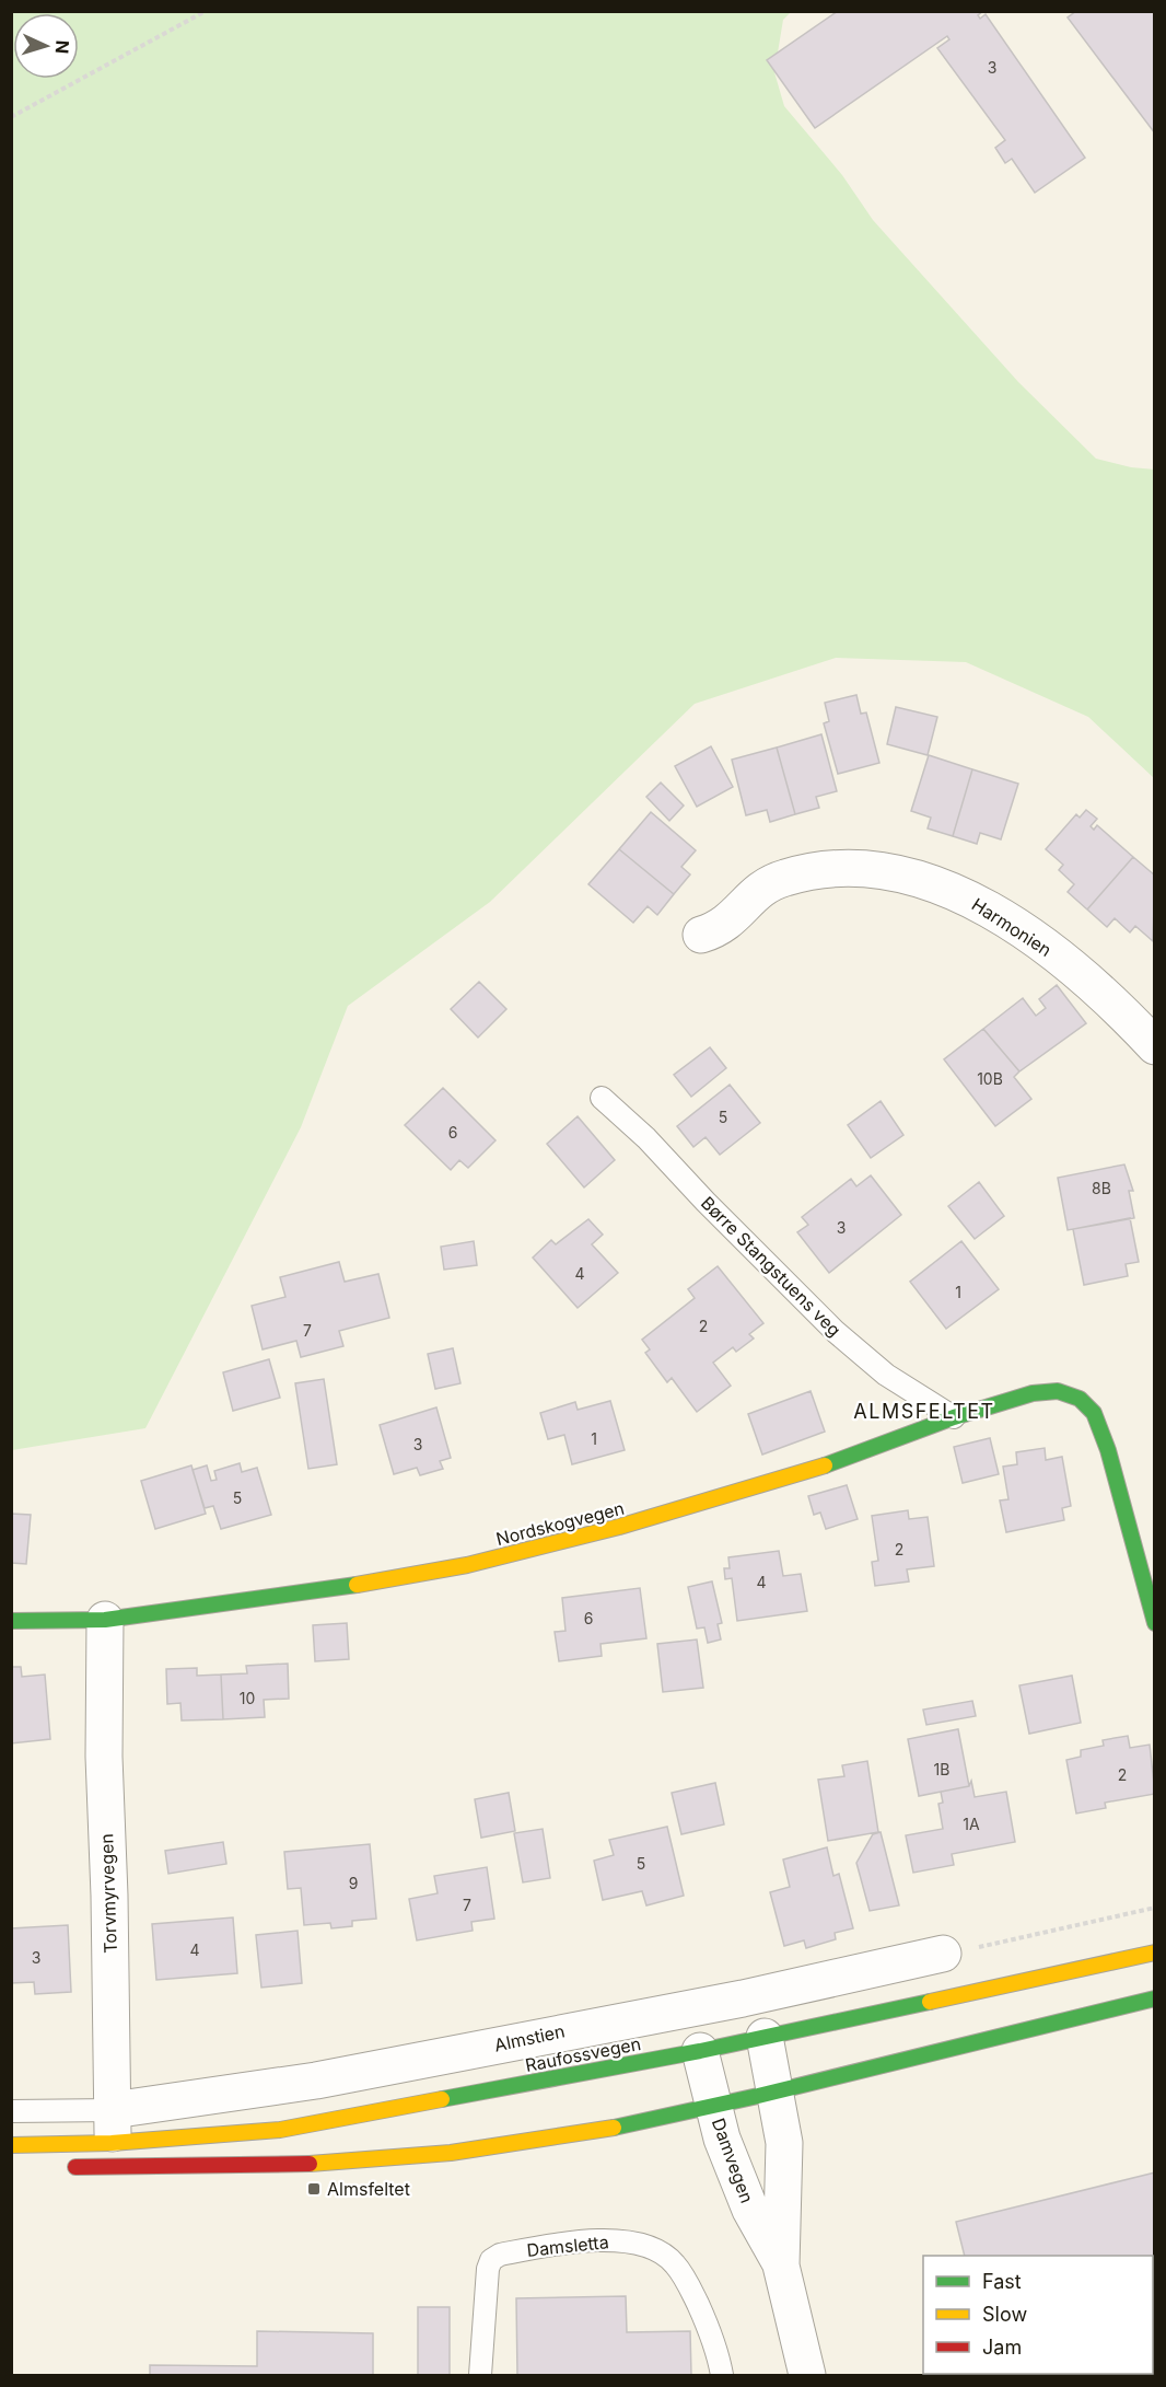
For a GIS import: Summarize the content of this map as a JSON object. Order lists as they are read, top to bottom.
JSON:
{
  "streets": {
    "main road": ["Nordskogvegen", "Raufossvegen"],
    "street": [
      "Harmonien",
      "Torvmyrvegen",
      "Almstien",
      "Damvegen"
    ],
    "lane": ["Børre Stangstuens veg", "Damsletta"]
  },
  "crossings": [
    ["Børre Stangstuens veg", "Nordskogvegen"],
    ["Nordskogvegen", "Torvmyrvegen"],
    ["Torvmyrvegen", "Almstien"],
    ["Torvmyrvegen", "Raufossvegen"],
    ["Almstien", "Raufossvegen"],
    ["Raufossvegen", "Damvegen"]
  ],
  "districts": ["ALMSFELTET"],
  "places": {
    "transit": ["Almsfeltet"]
  },
  "house_numbers": [
    "3",
    "10B",
    "5",
    "6",
    "8B",
    "3",
    "4",
    "1",
    "2",
    "7",
    "1",
    "3",
    "5",
    "2",
    "4",
    "6",
    "10",
    "1B",
    "2",
    "1A",
    "5",
    "9",
    "7",
    "4",
    "3"
  ],
  "legend": ["Fast", "Slow", "Jam"],
  "north": "right"
}
